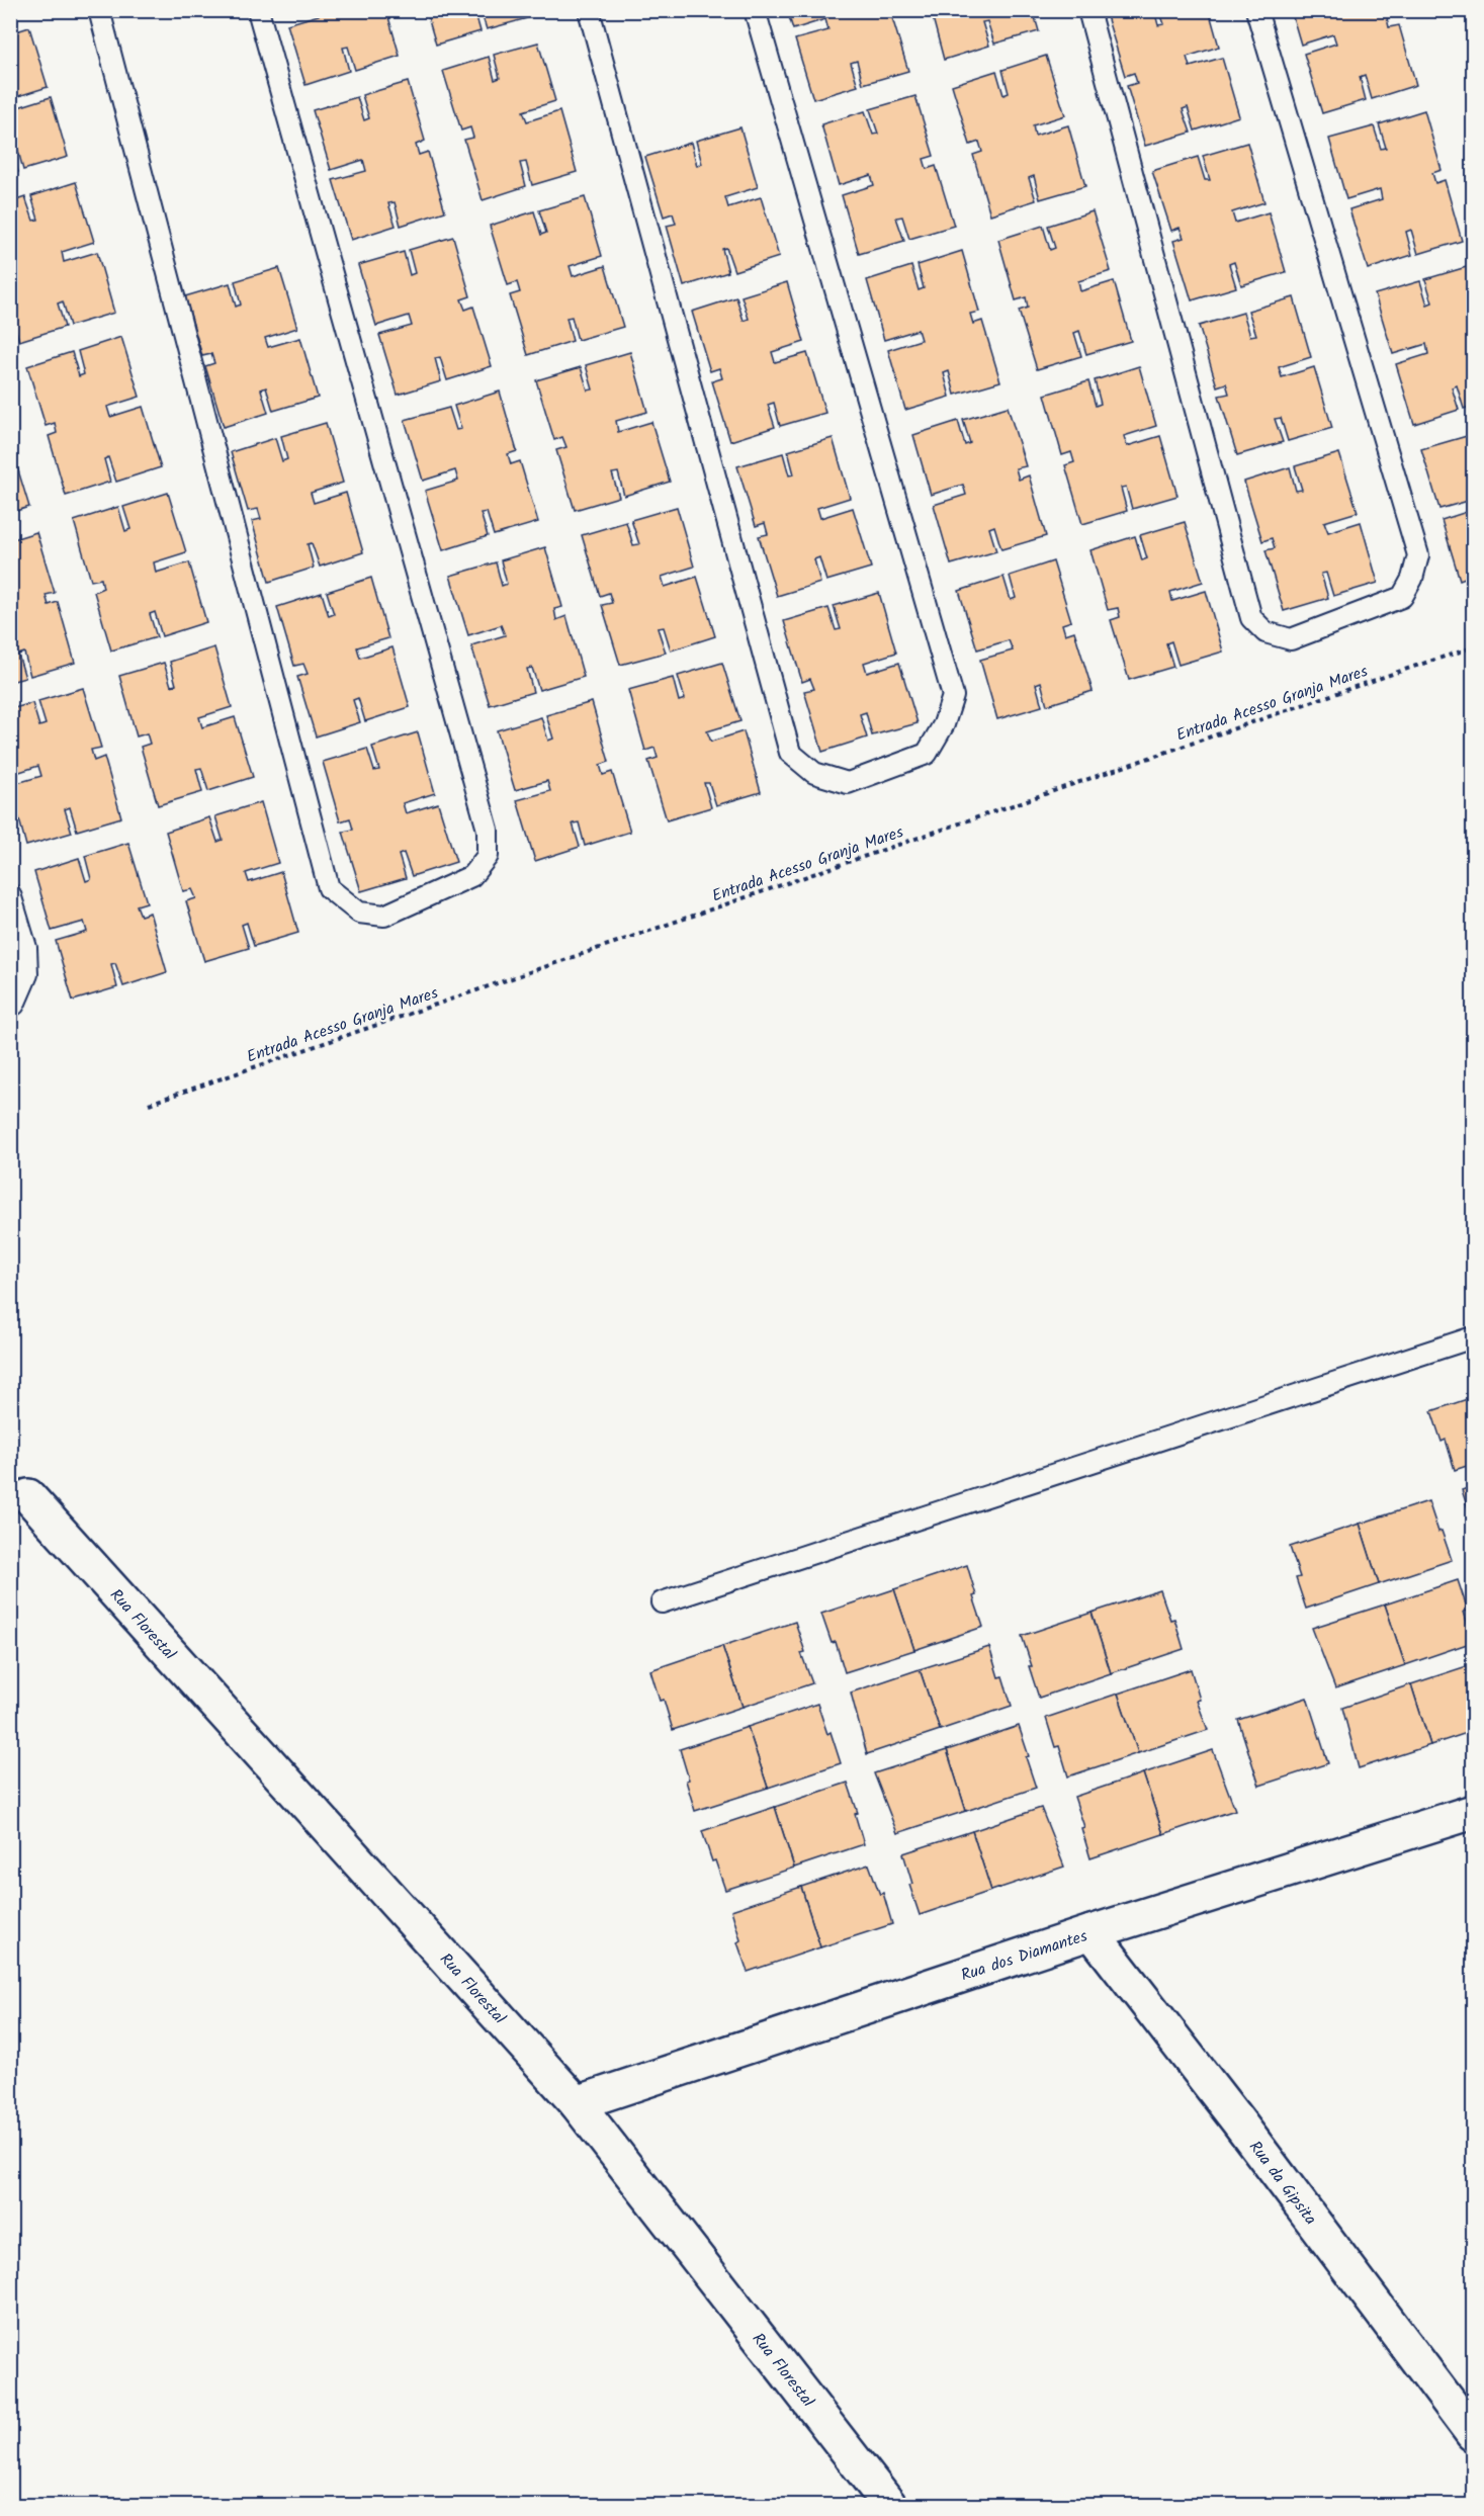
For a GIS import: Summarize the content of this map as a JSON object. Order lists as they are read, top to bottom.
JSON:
{
  "streets": {
    "street": ["Rua Florestal", "Rua dos Diamantes", "Rua da Gipsita"],
    "path": ["Entrada Acesso Granja Mares"]
  },
  "crossings": [
    ["Rua Florestal", "Rua dos Diamantes"],
    ["Rua dos Diamantes", "Rua da Gipsita"]
  ]
}
